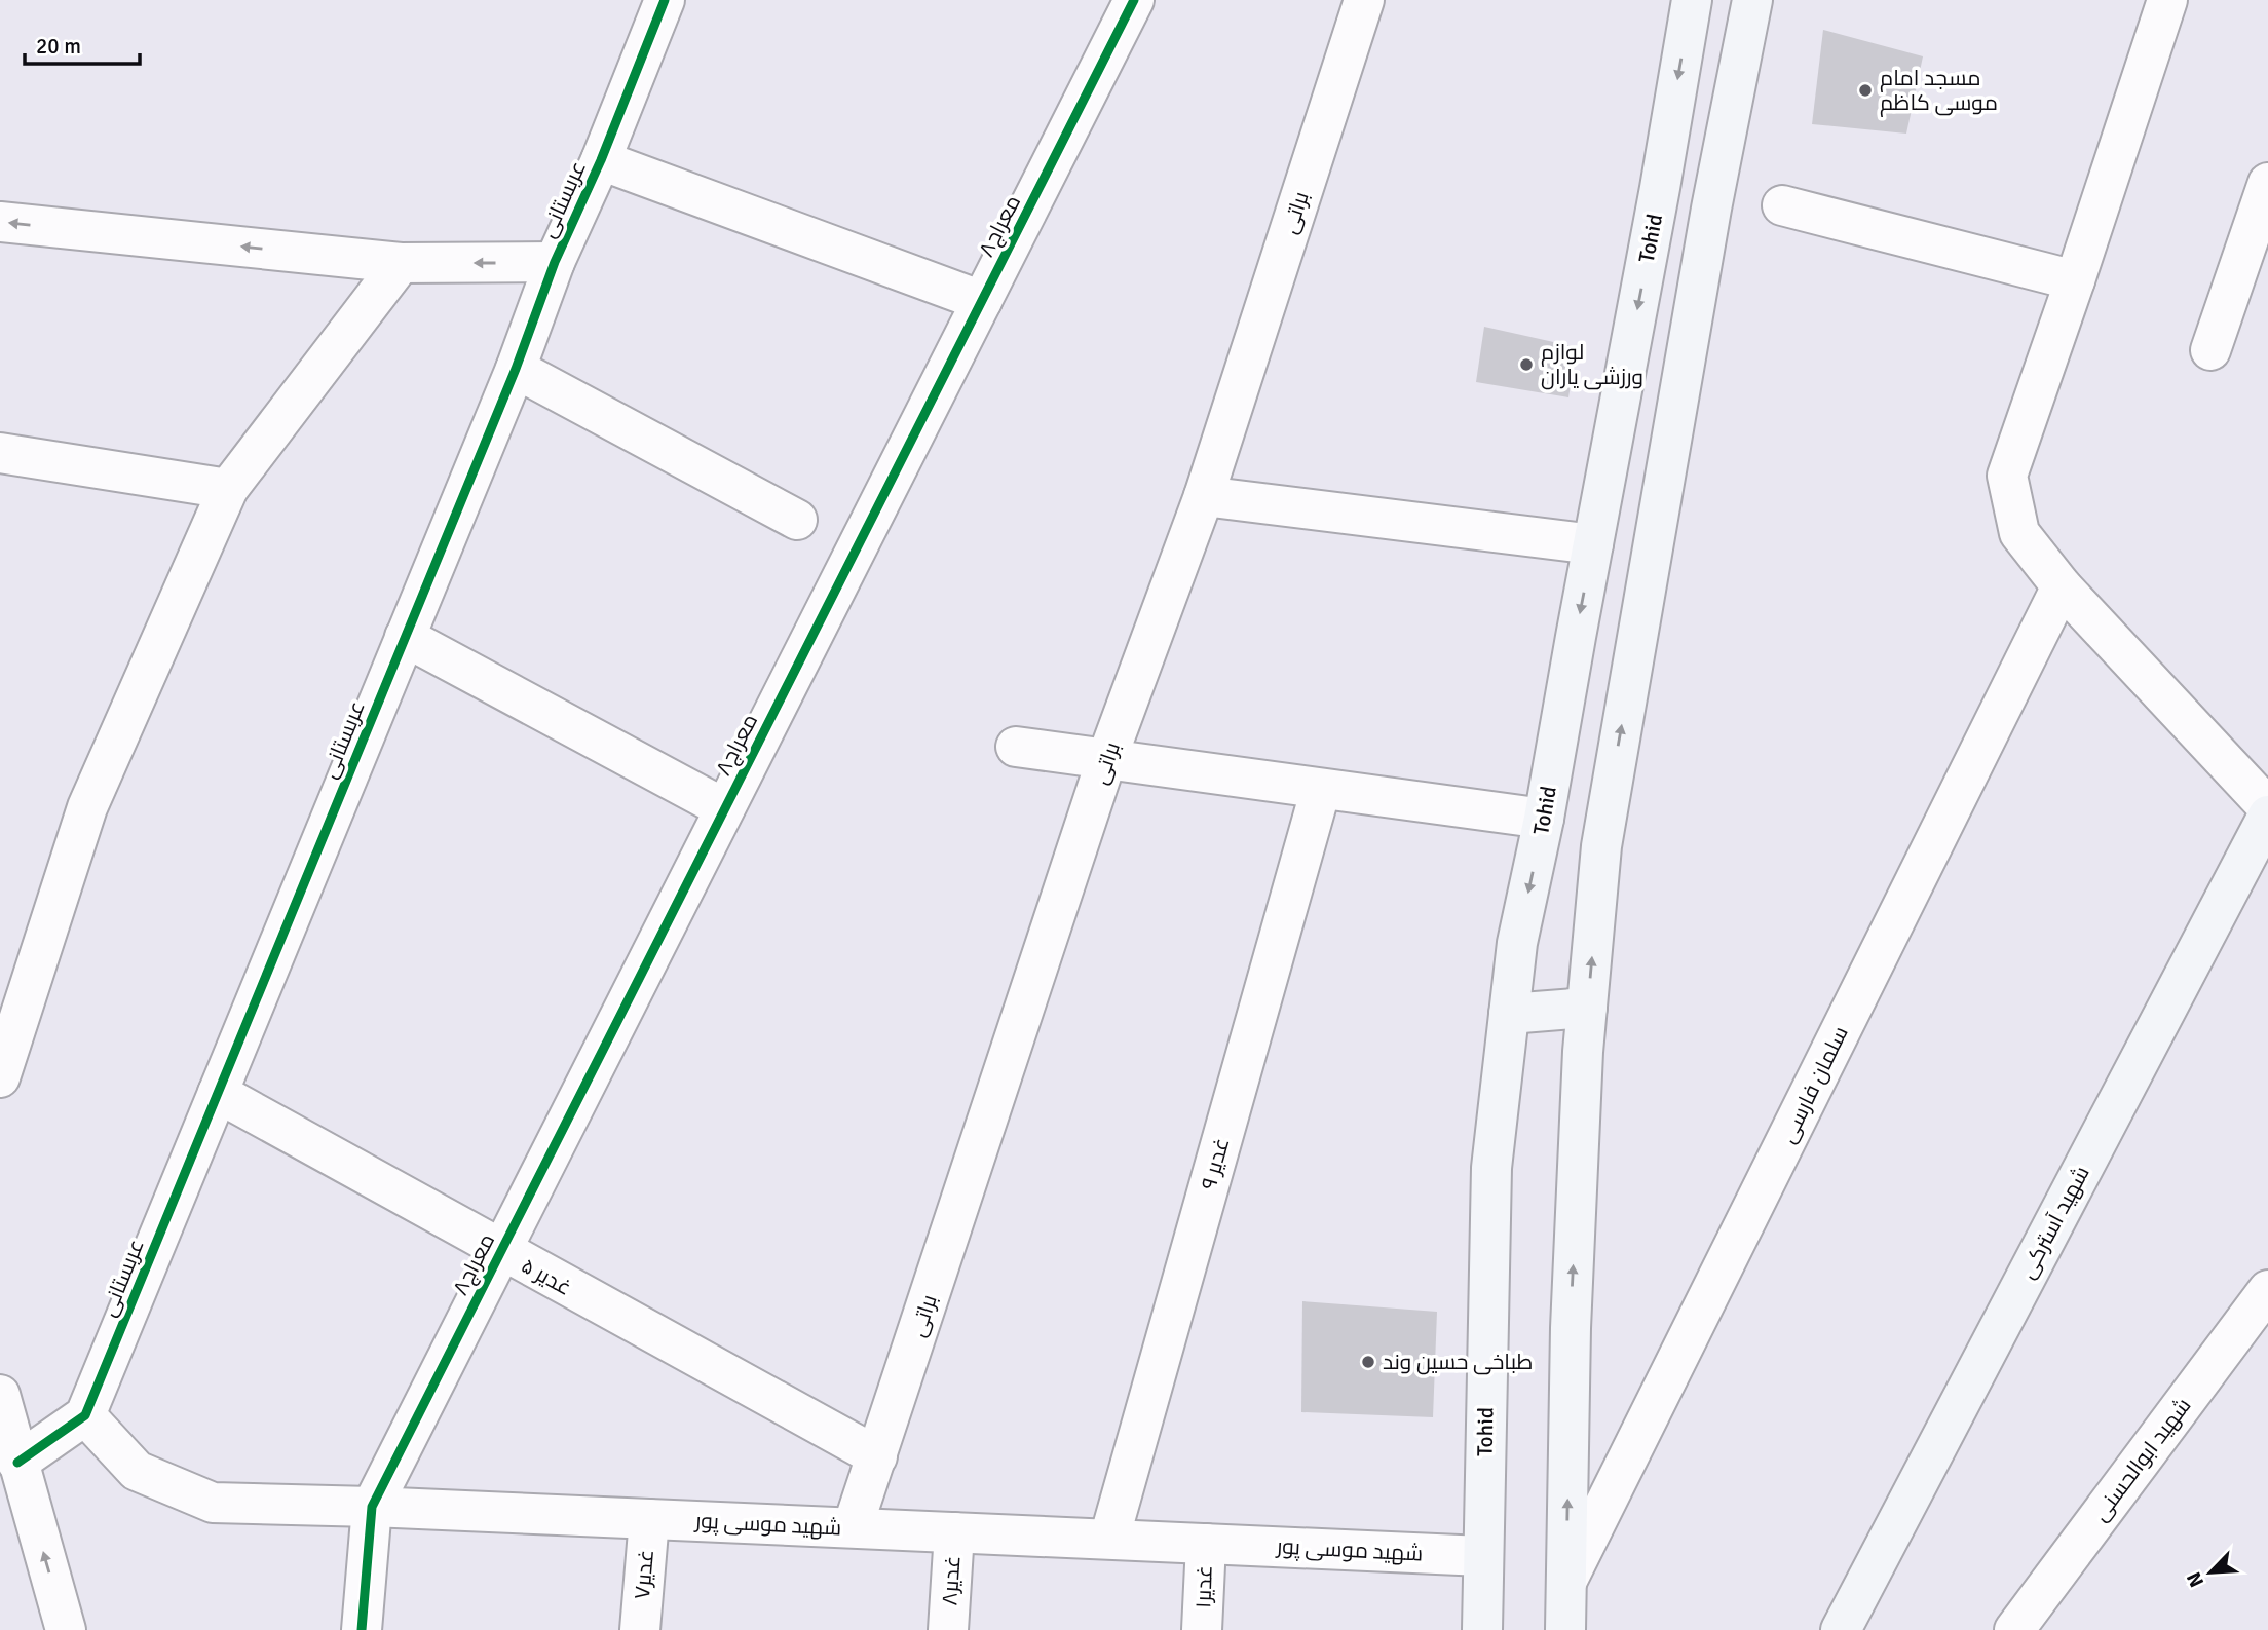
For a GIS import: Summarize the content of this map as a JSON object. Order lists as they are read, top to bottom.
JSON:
{
  "streets": {
    "main road": ["Tohid", "شهید آسترکی"],
    "street": [
      "عربستانی",
      "براتی",
      "معراج۸",
      "سلمان فارسی",
      "غدیر ۹",
      "غدیر ۵",
      "شهید ابوالحسنی",
      "شهید موسی پور",
      "غدیر۷",
      "غدیر۸",
      "غدیر۱"
    ]
  },
  "crossings": [
    ["عربستانی", "غدیر ۵"],
    ["عربستانی", "شهید موسی پور"],
    ["براتی", "غدیر ۵"],
    ["براتی", "شهید موسی پور"],
    ["معراج۸", "غدیر ۵"],
    ["معراج۸", "شهید موسی پور"],
    ["Tohid", "شهید موسی پور"],
    ["غدیر ۹", "شهید موسی پور"],
    ["شهید موسی پور", "غدیر۷"],
    ["شهید موسی پور", "غدیر۸"],
    ["شهید موسی پور", "غدیر۱"]
  ],
  "places": ["مسجد امام موسی کاظم", "لوازم ورزشی یاران", "طباخی حسین وند"],
  "scale_bar": "20 m",
  "north": "bottom left"
}
